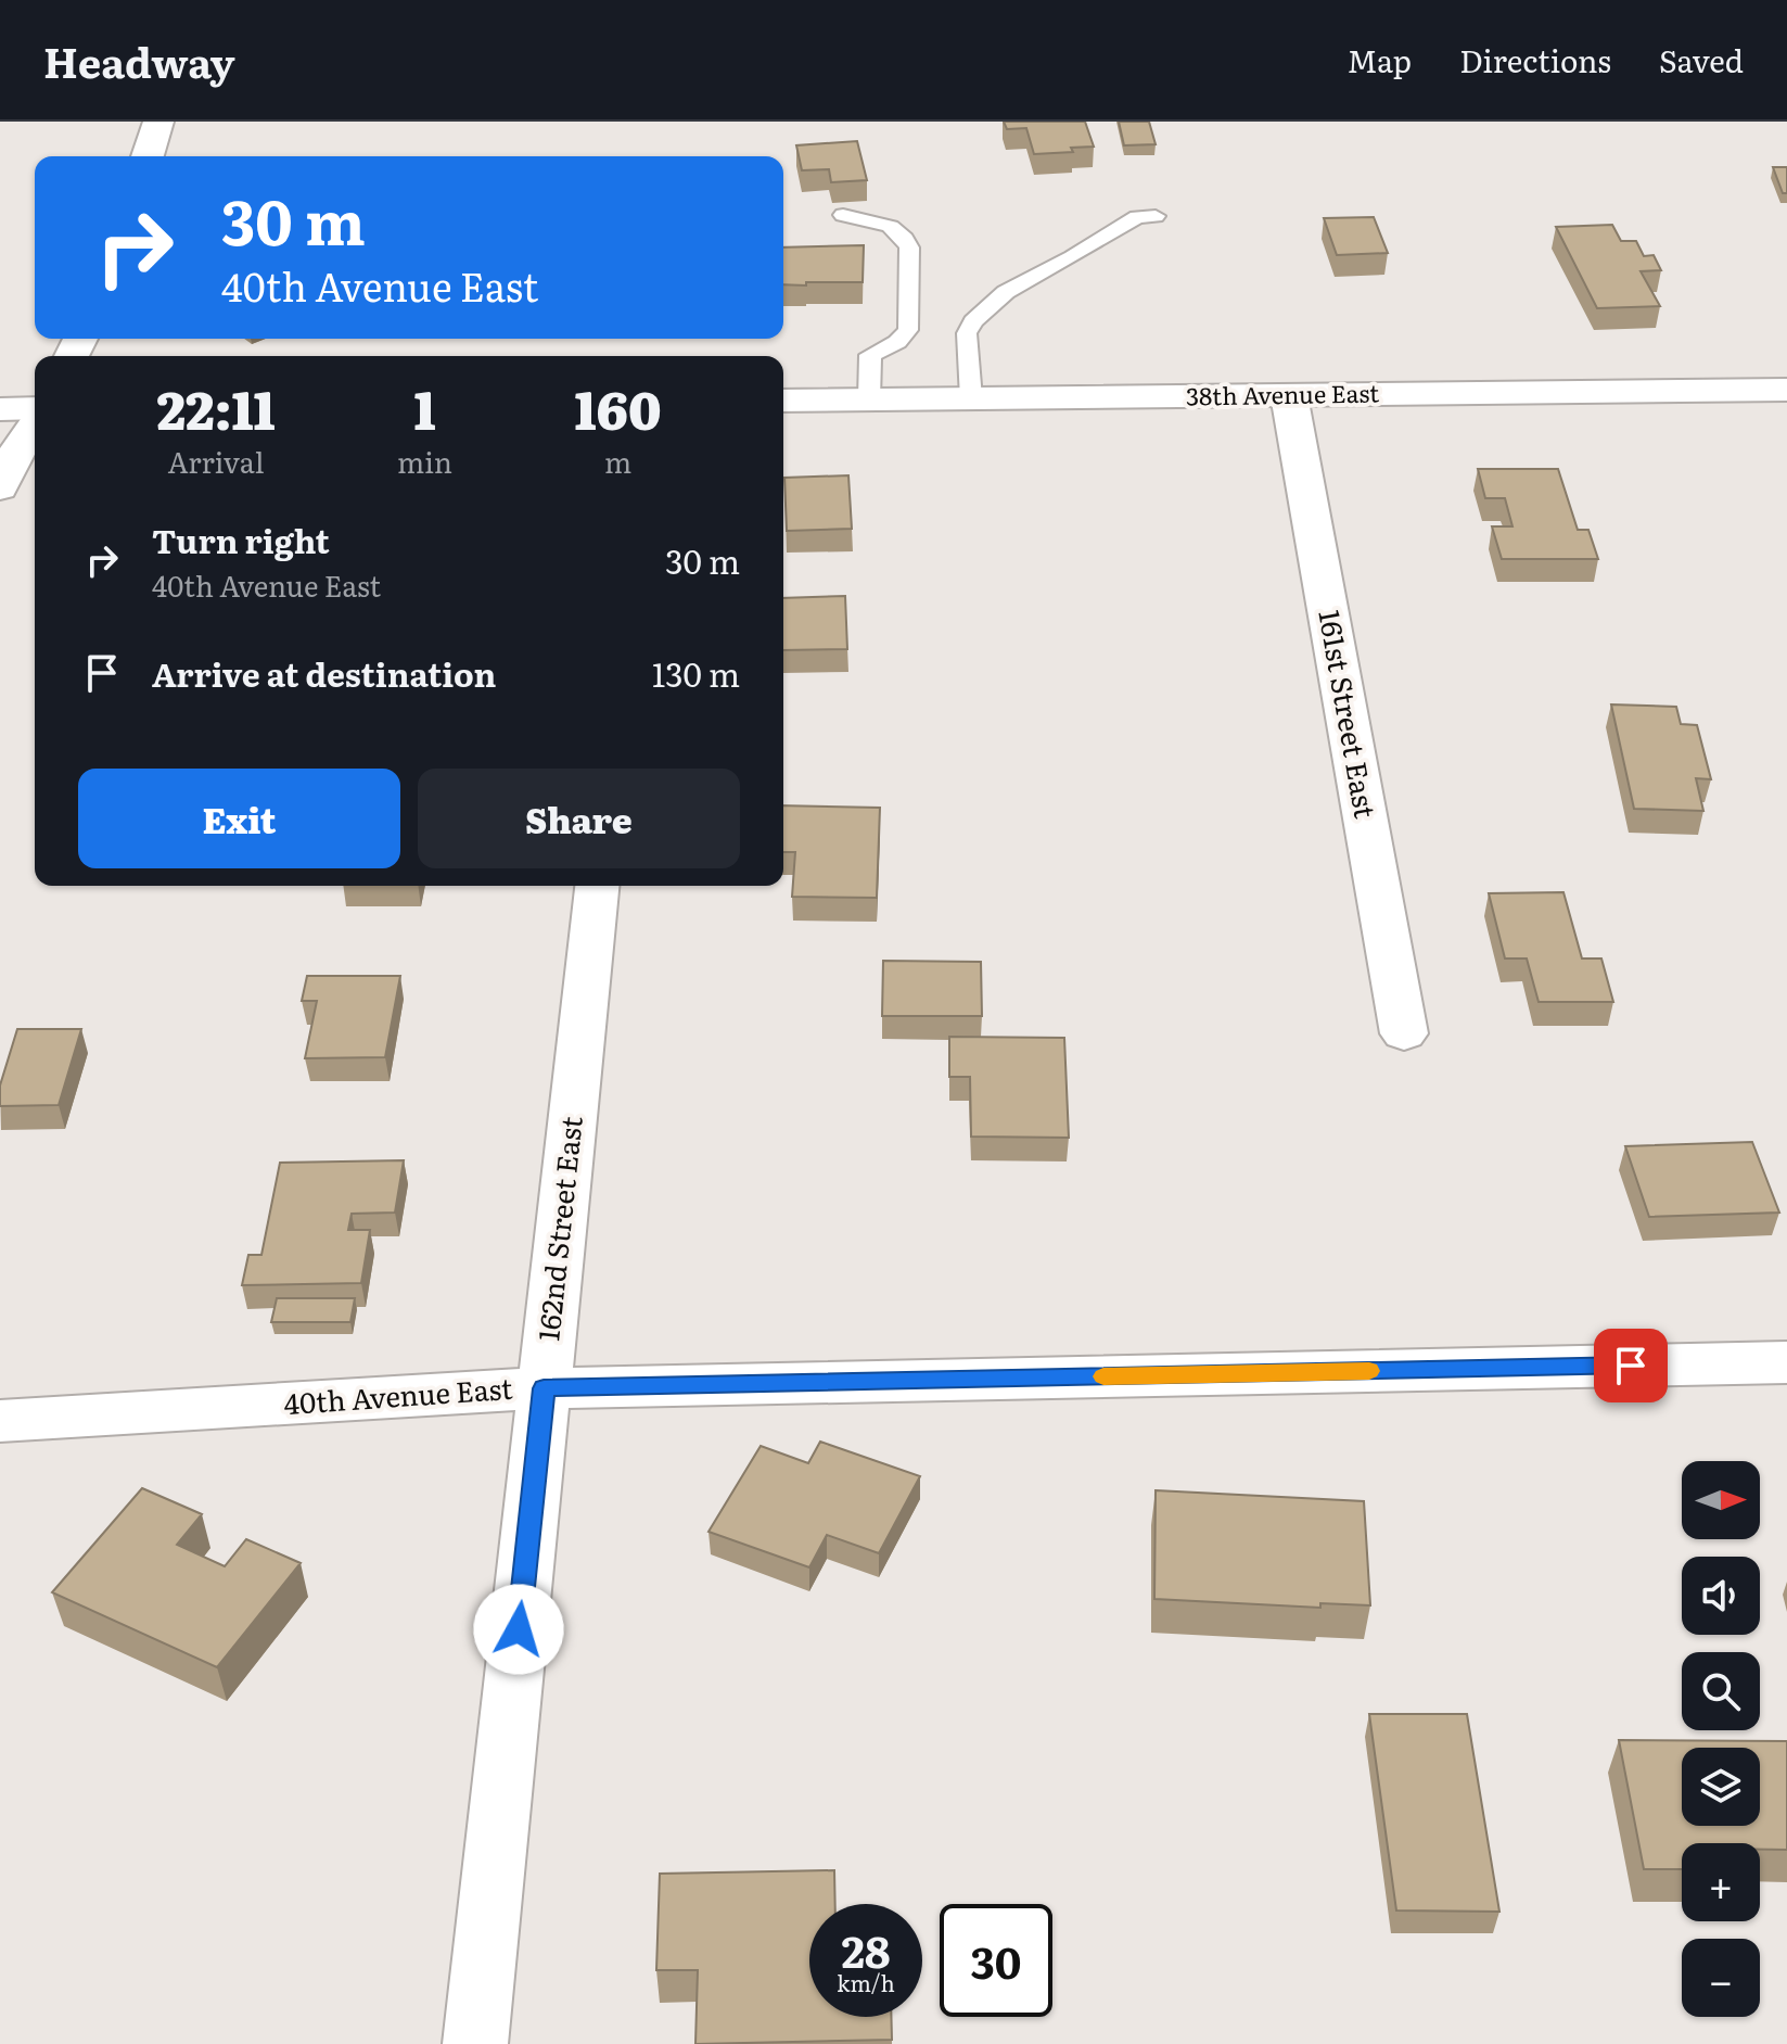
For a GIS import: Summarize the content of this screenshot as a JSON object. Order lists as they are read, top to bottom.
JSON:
{
  "streets": {
    "street": [
      "38th Avenue East",
      "161st Street East",
      "162nd Street East",
      "40th Avenue East"
    ]
  },
  "crossings": [
    ["38th Avenue East", "161st Street East"],
    ["162nd Street East", "40th Avenue East"]
  ],
  "north": "right",
  "page": {
    "header": "Headway",
    "nav": ["Map", "Directions", "Saved"],
    "turn": ["30 m", "40th Avenue East"],
    "eta": [
      "22:11",
      "Arrival",
      "1",
      "min",
      "160",
      "m"
    ],
    "list": [
      {
        "name": "Turn right",
        "note": "40th Avenue East",
        "value": "30 m"
      },
      {
        "name": "Arrive at destination",
        "value": "130 m"
      }
    ],
    "buttons": ["Exit", "Share"],
    "map_buttons": ["+", "−"],
    "speed": "28 km/h",
    "limit": "30"
  }
}
